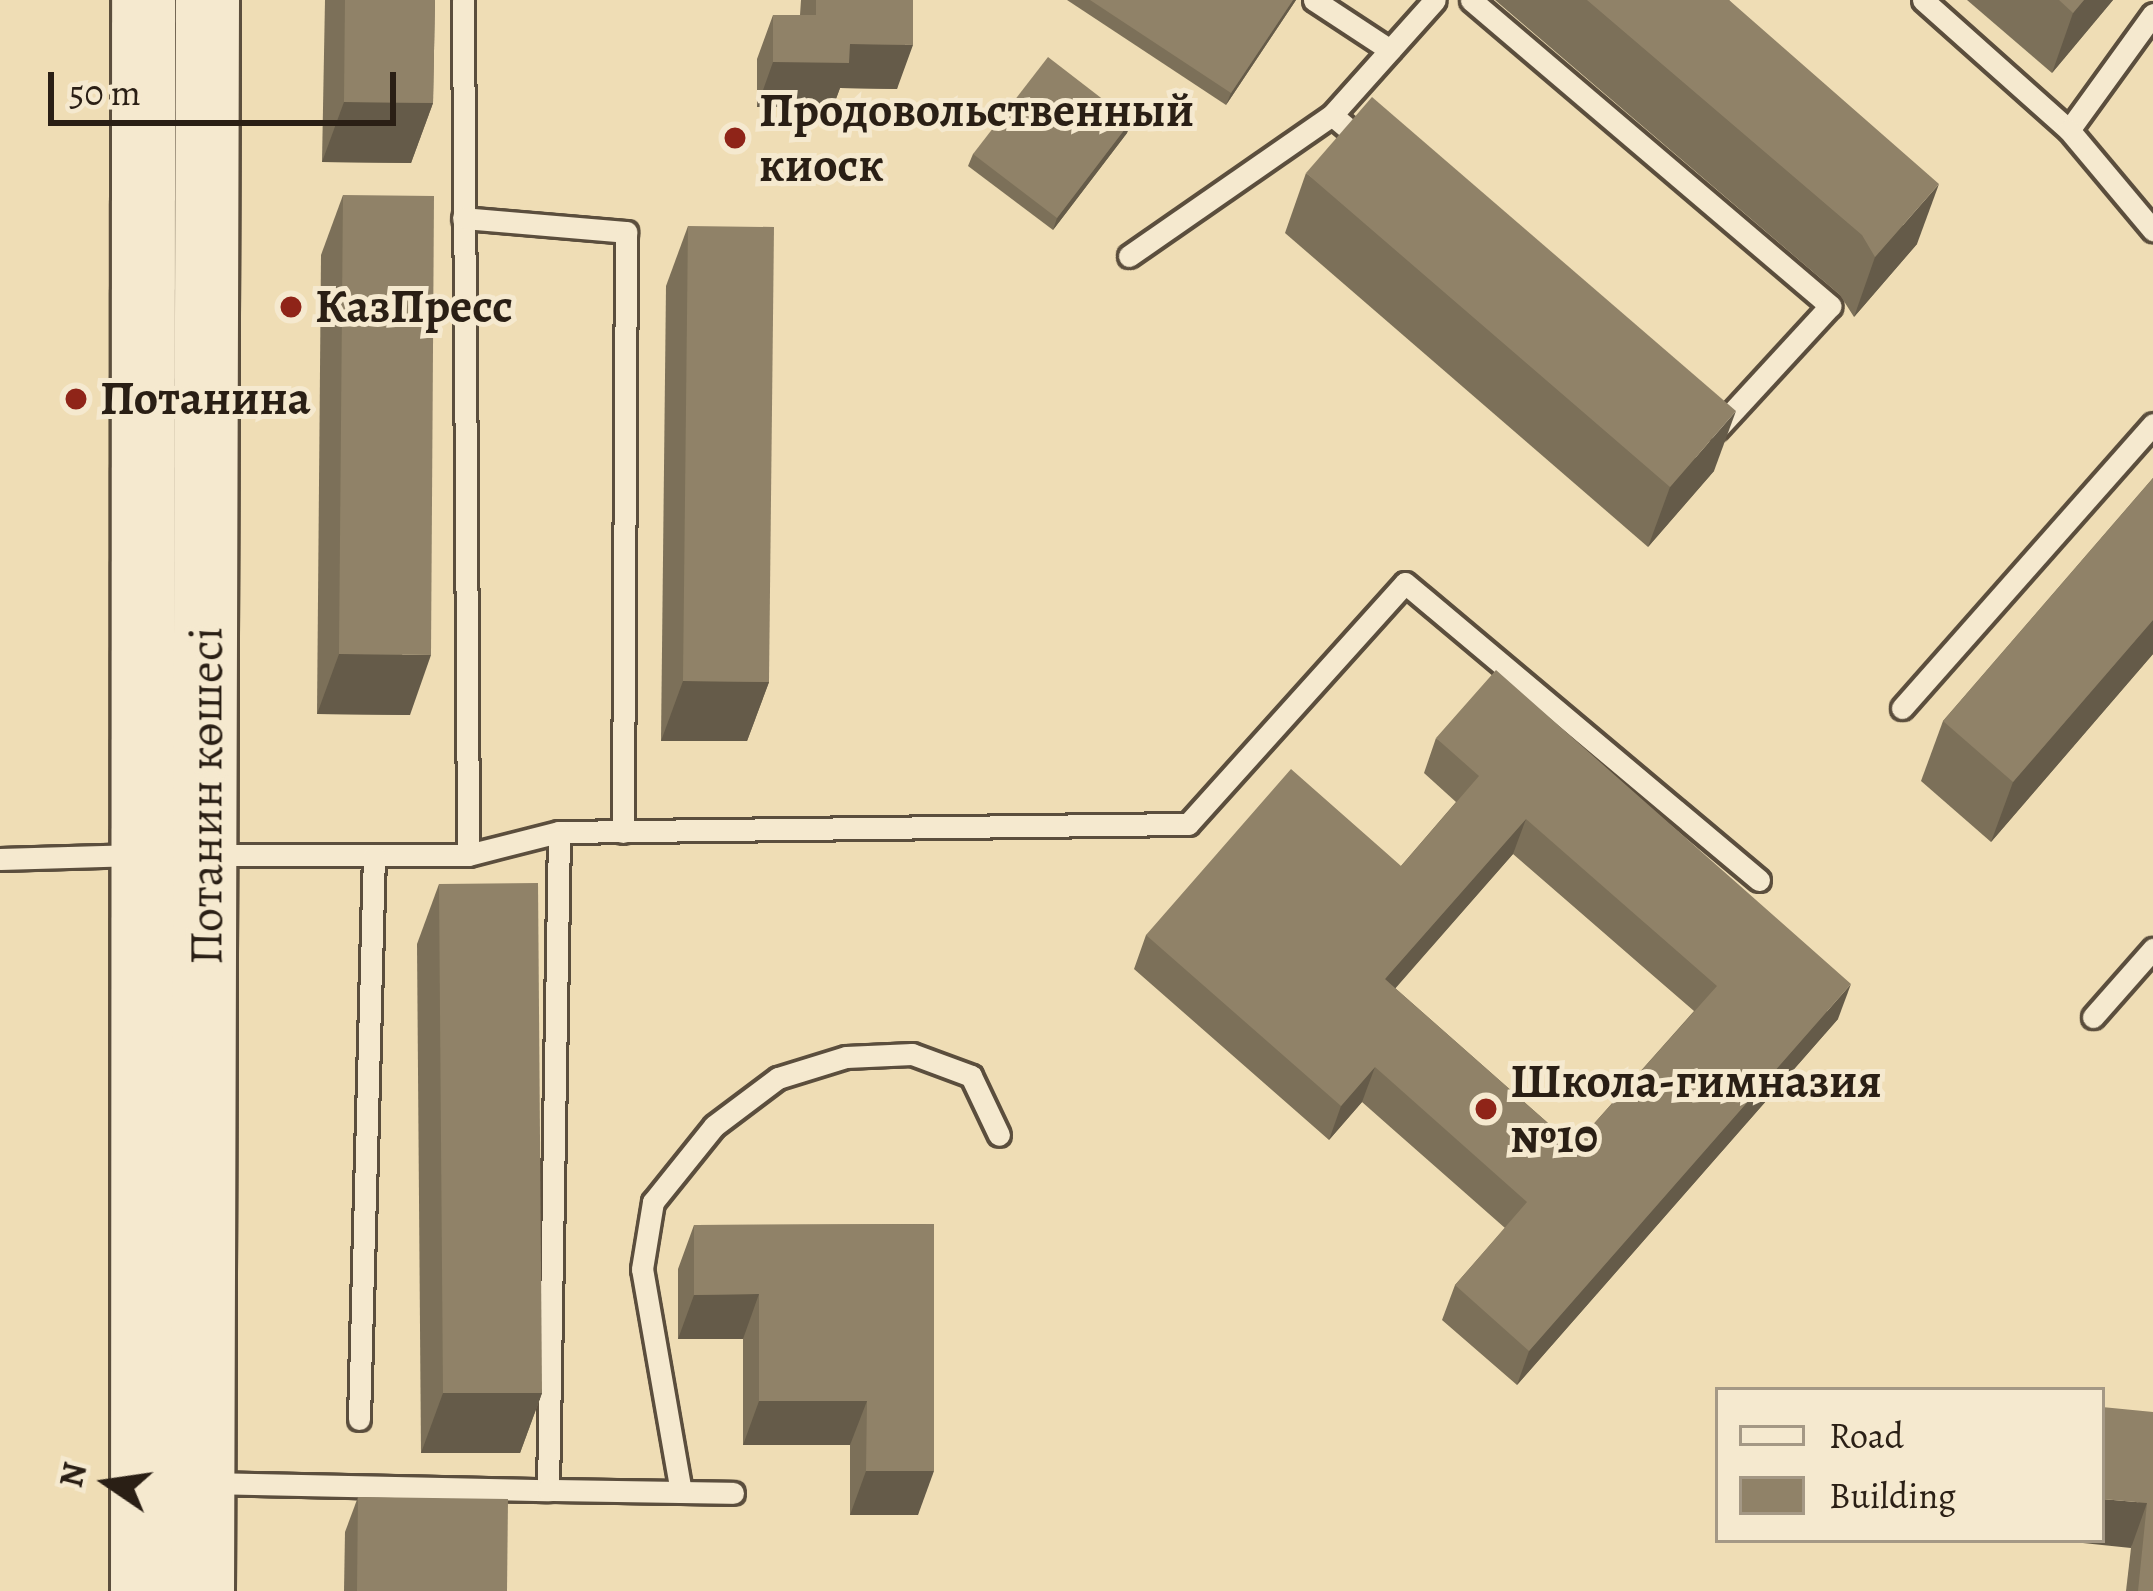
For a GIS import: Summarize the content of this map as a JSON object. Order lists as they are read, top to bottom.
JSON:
{
  "streets": {
    "main road": ["Потанин көшесі"]
  },
  "places": [
    "Продовольственный киоск",
    "КазПресс",
    "Потанина",
    "Школа-гимназия №10"
  ],
  "legend": ["Road", "Building"],
  "scale_bar": "50 m",
  "north": "left"
}
